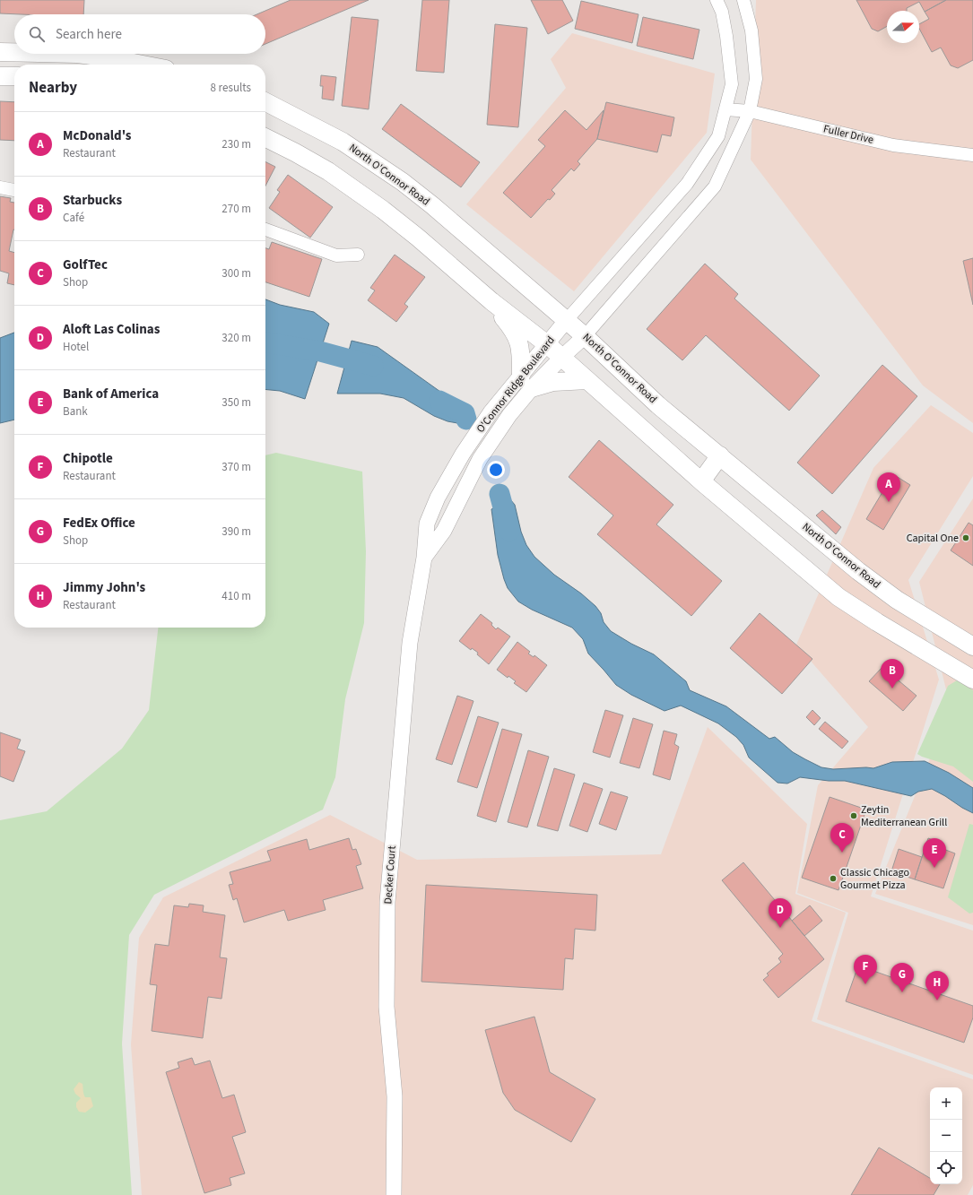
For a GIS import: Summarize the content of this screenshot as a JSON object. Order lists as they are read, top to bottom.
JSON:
{
  "streets": {
    "main road": ["North O'Connor Road"],
    "street": ["Fuller Drive", "O'Connor Ridge Boulevard", "Decker Court"]
  },
  "crossings": [
    ["Fuller Drive", "O'Connor Ridge Boulevard"],
    ["North O'Connor Road", "O'Connor Ridge Boulevard"],
    ["O'Connor Ridge Boulevard", "Decker Court"]
  ],
  "places": ["Capital One", "Zeytin Mediterranean Grill", "Classic Chicago Gourmet Pizza"],
  "north": "right",
  "page": {
    "search": "Search here",
    "heading": ["Nearby", "8 results"],
    "list": [
      {
        "mark": "A",
        "name": "McDonald's",
        "note": "Restaurant",
        "value": "230 m"
      },
      {
        "mark": "B",
        "name": "Starbucks",
        "note": "Café",
        "value": "270 m"
      },
      {
        "mark": "C",
        "name": "GolfTec",
        "note": "Shop",
        "value": "300 m"
      },
      {
        "mark": "D",
        "name": "Aloft Las Colinas",
        "note": "Hotel",
        "value": "320 m"
      },
      {
        "mark": "E",
        "name": "Bank of America",
        "note": "Bank",
        "value": "350 m"
      },
      {
        "mark": "F",
        "name": "Chipotle",
        "note": "Restaurant",
        "value": "370 m"
      },
      {
        "mark": "G",
        "name": "FedEx Office",
        "note": "Shop",
        "value": "390 m"
      },
      {
        "mark": "H",
        "name": "Jimmy John's",
        "note": "Restaurant",
        "value": "410 m"
      }
    ],
    "pins": [
      "A",
      "B",
      "C",
      "E",
      "D",
      "F",
      "G",
      "H"
    ],
    "map_buttons": ["+", "−"]
  }
}
